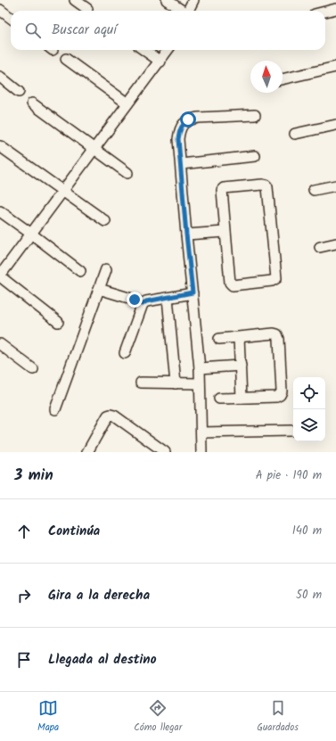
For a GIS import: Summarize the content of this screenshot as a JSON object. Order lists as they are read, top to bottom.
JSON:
{
  "north": "top",
  "page": {
    "search": "Buscar aquí",
    "heading": ["3 min", "A pie · 190 m"],
    "list": [
      ["Continúa", "140 m"],
      ["Gira a la derecha", "50 m"],
      "Llegada al destino"
    ],
    "nav": ["Mapa", "Cómo llegar", "Guardados"]
  }
}
